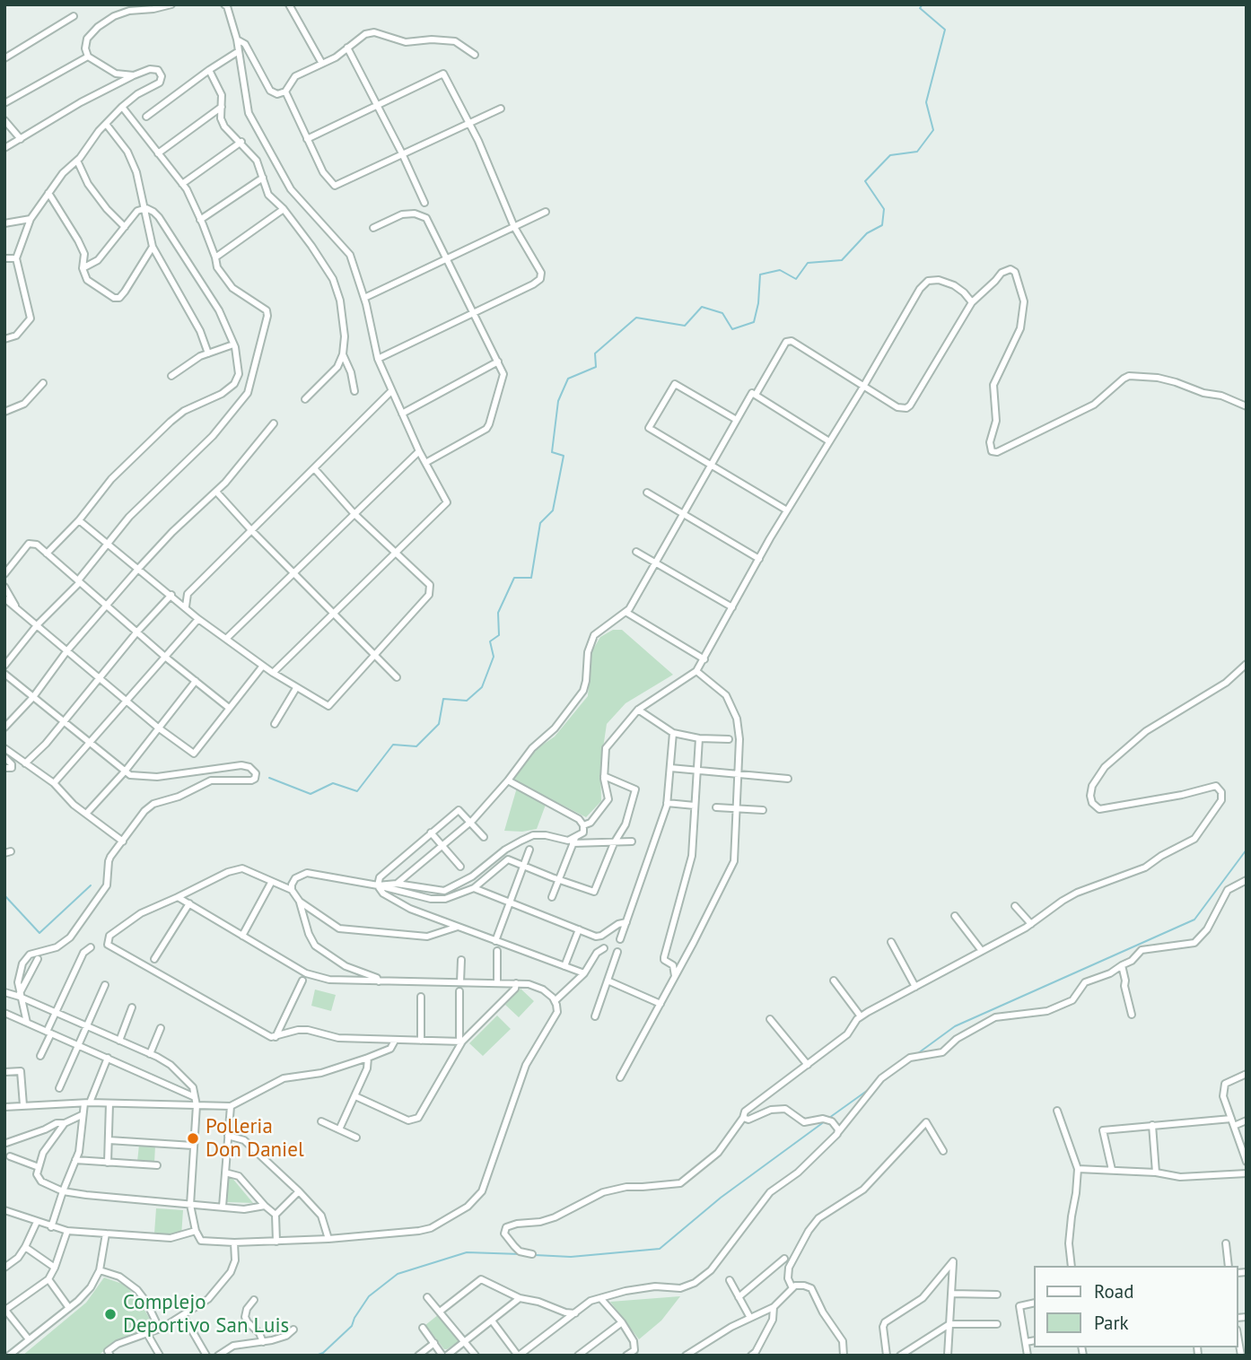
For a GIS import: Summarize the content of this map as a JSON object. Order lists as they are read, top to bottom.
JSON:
{
  "places": ["Polleria Don Daniel", "Complejo Deportivo San Luis"],
  "legend": ["Road", "Park"]
}
